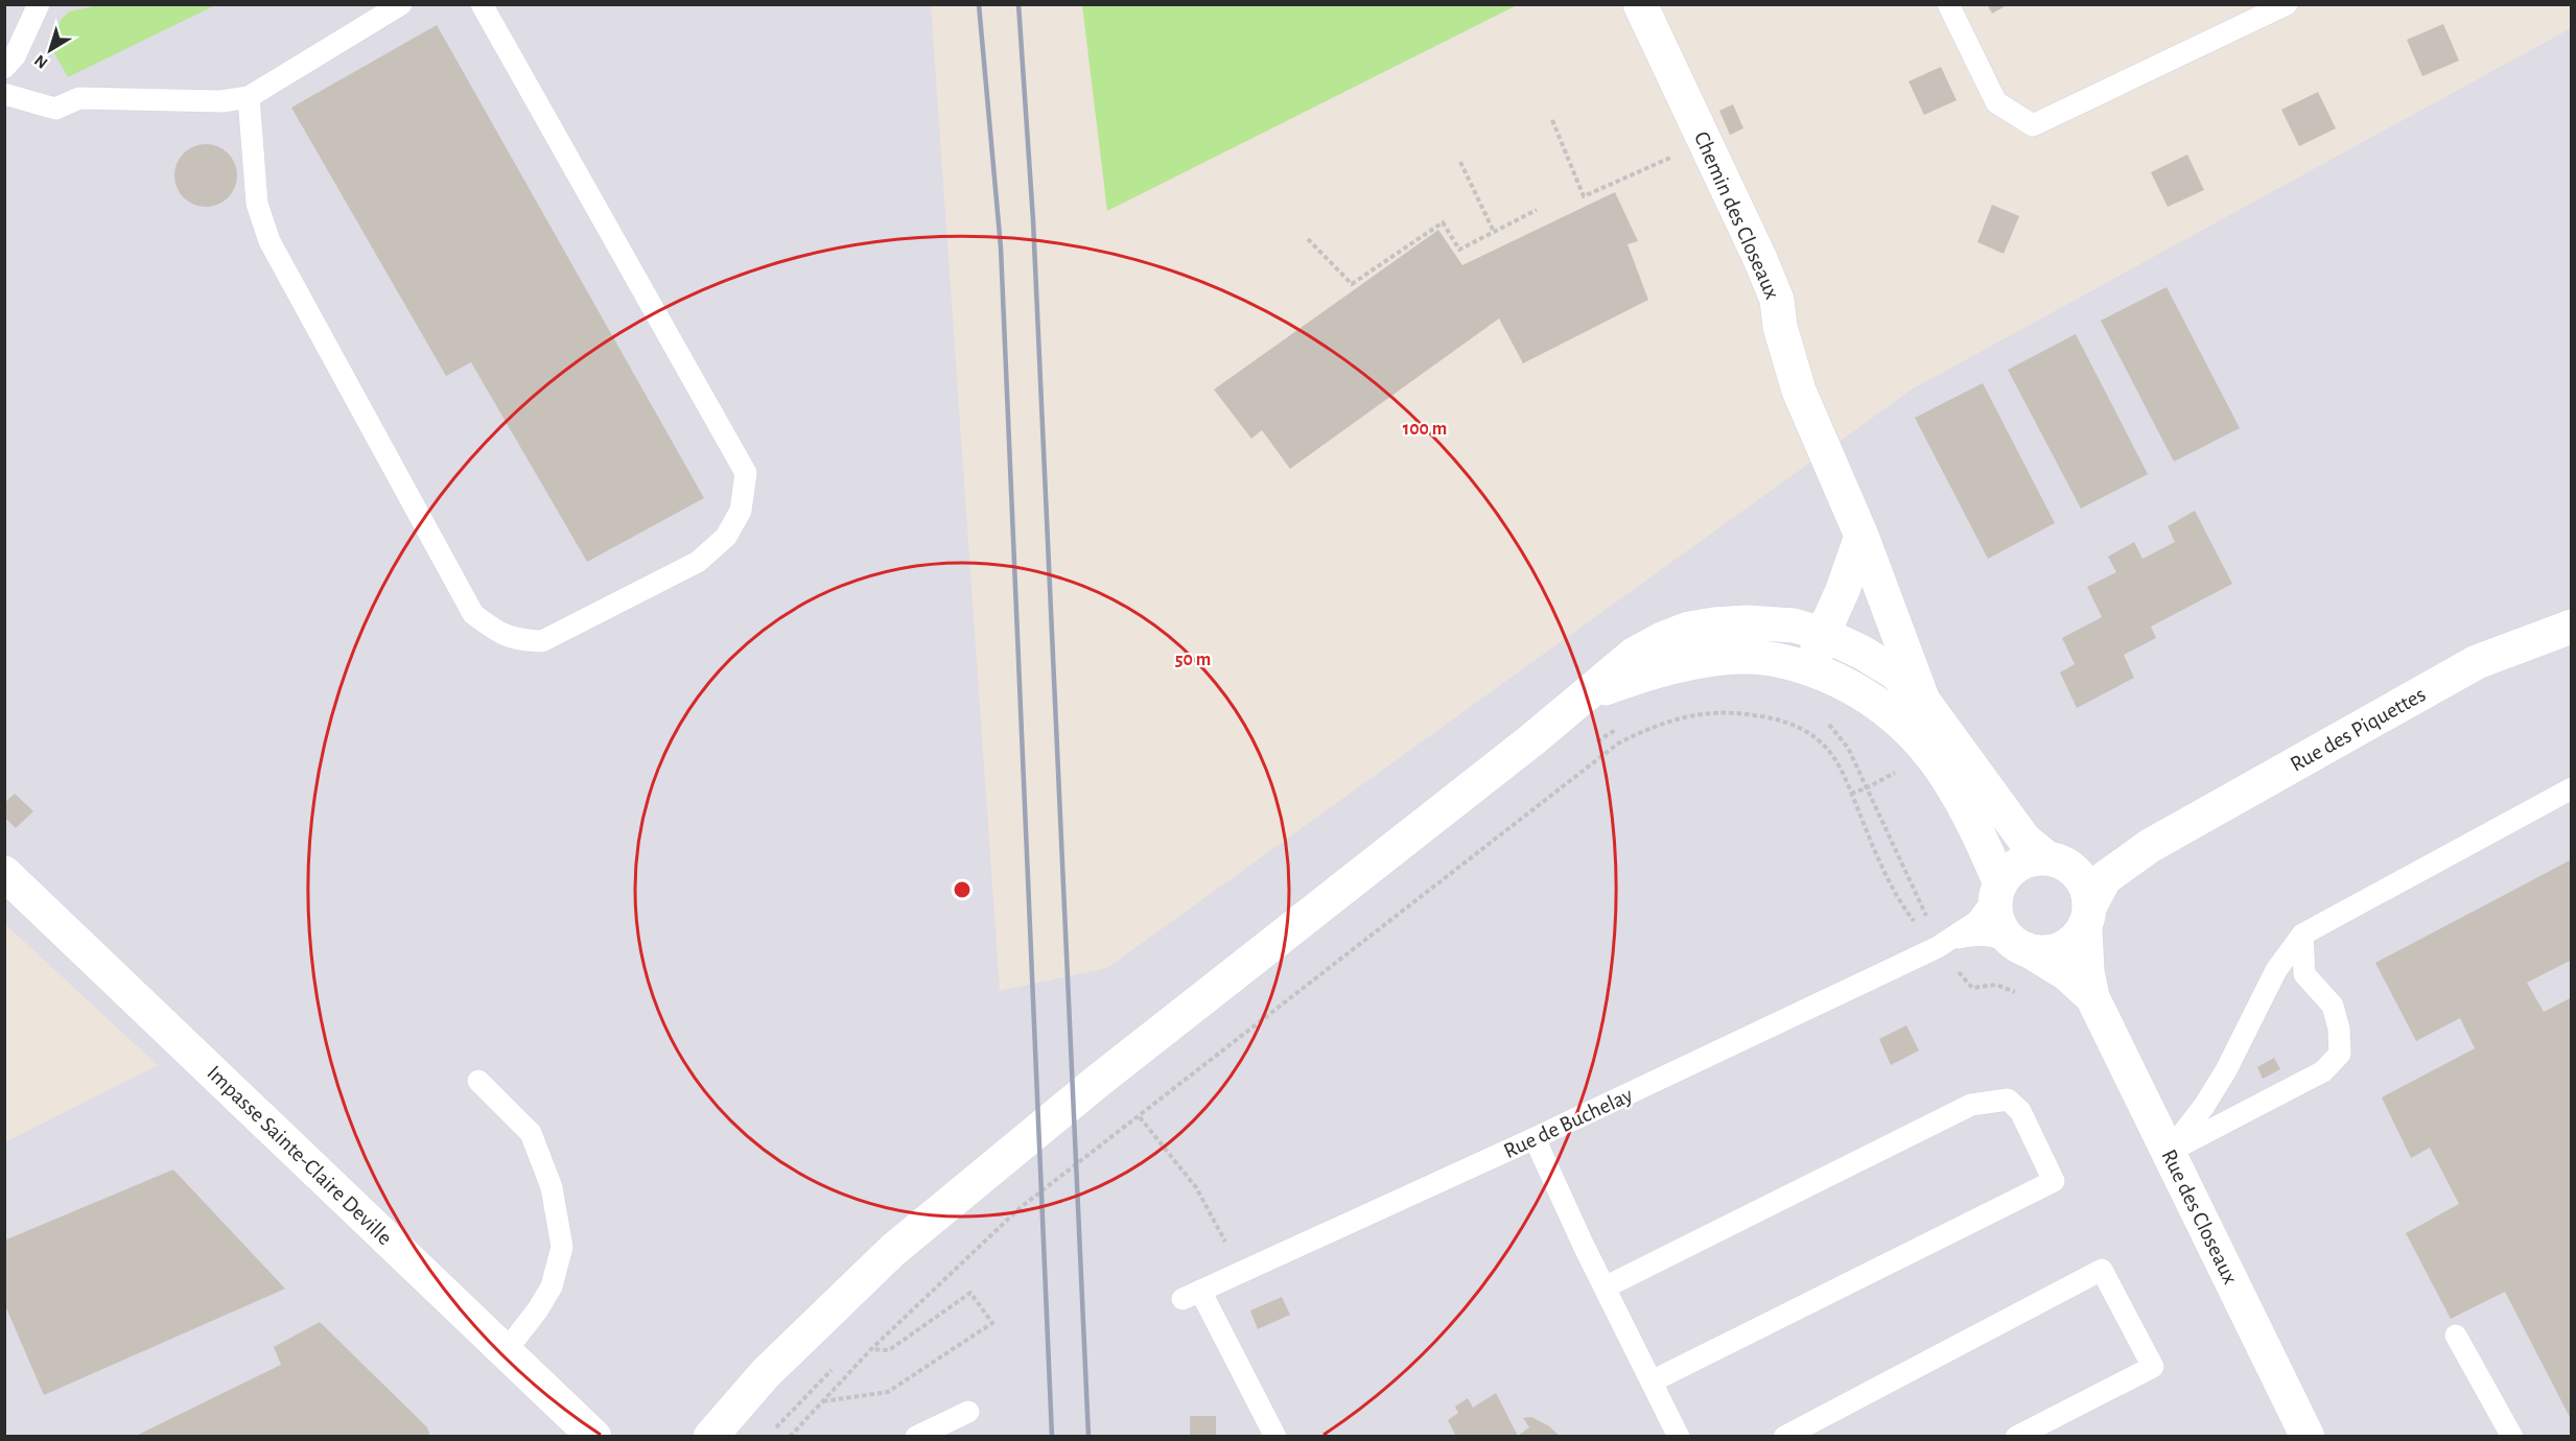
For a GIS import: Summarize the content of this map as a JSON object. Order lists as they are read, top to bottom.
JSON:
{
  "streets": {
    "street": [
      "Chemin des Closeaux",
      "Rue des Piquettes",
      "Impasse Sainte-Claire Deville",
      "Rue des Closeaux"
    ],
    "lane": ["Rue de Buchelay"]
  },
  "crossings": [
    ["Rue des Piquettes", "Rue de Buchelay"],
    ["Rue des Piquettes", "Rue des Closeaux"],
    ["Rue de Buchelay", "Rue des Closeaux"]
  ],
  "north": "bottom left",
  "rings": ["100 m", "50 m"]
}
